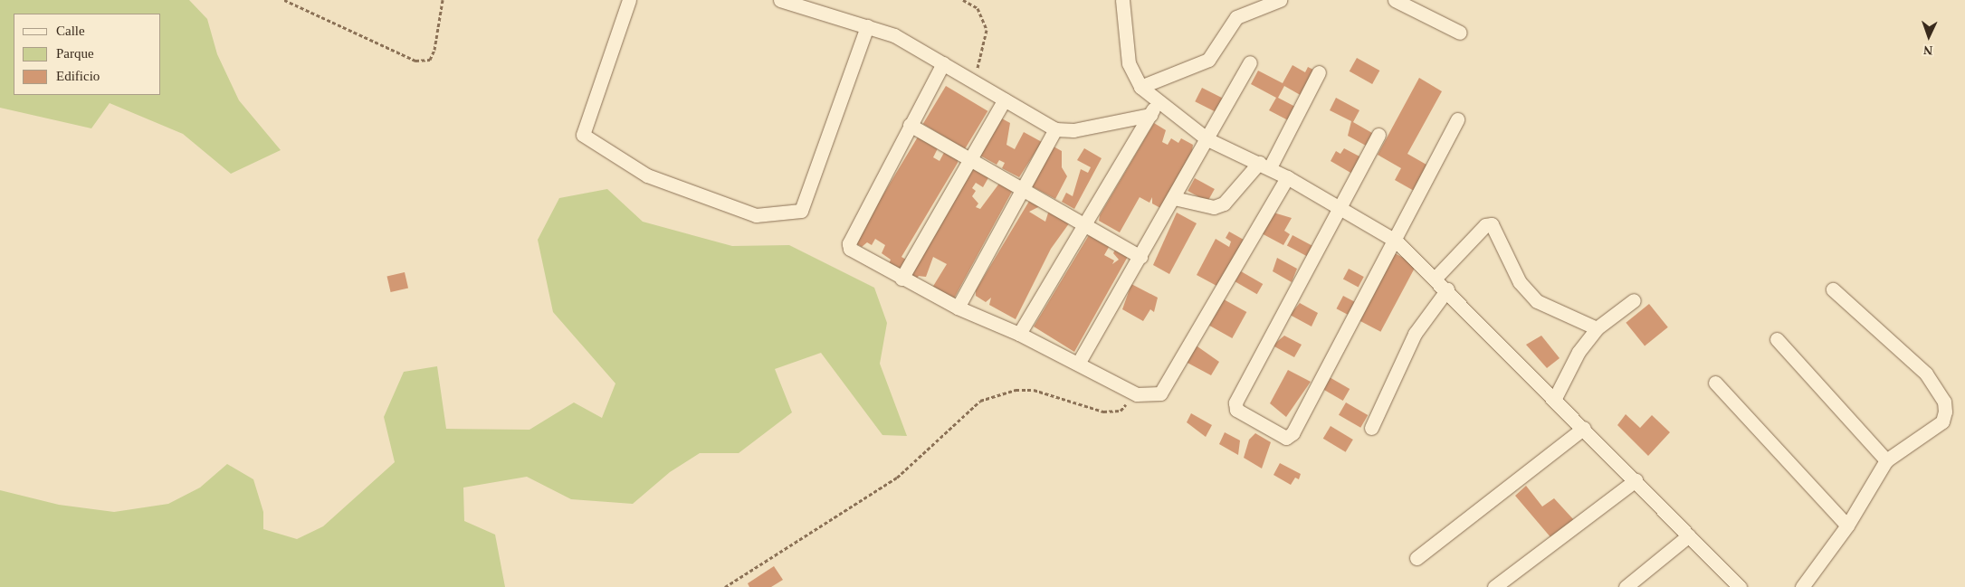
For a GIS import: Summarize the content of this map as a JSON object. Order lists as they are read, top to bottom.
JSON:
{
  "legend": ["Calle", "Parque", "Edificio"],
  "north": "bottom"
}
